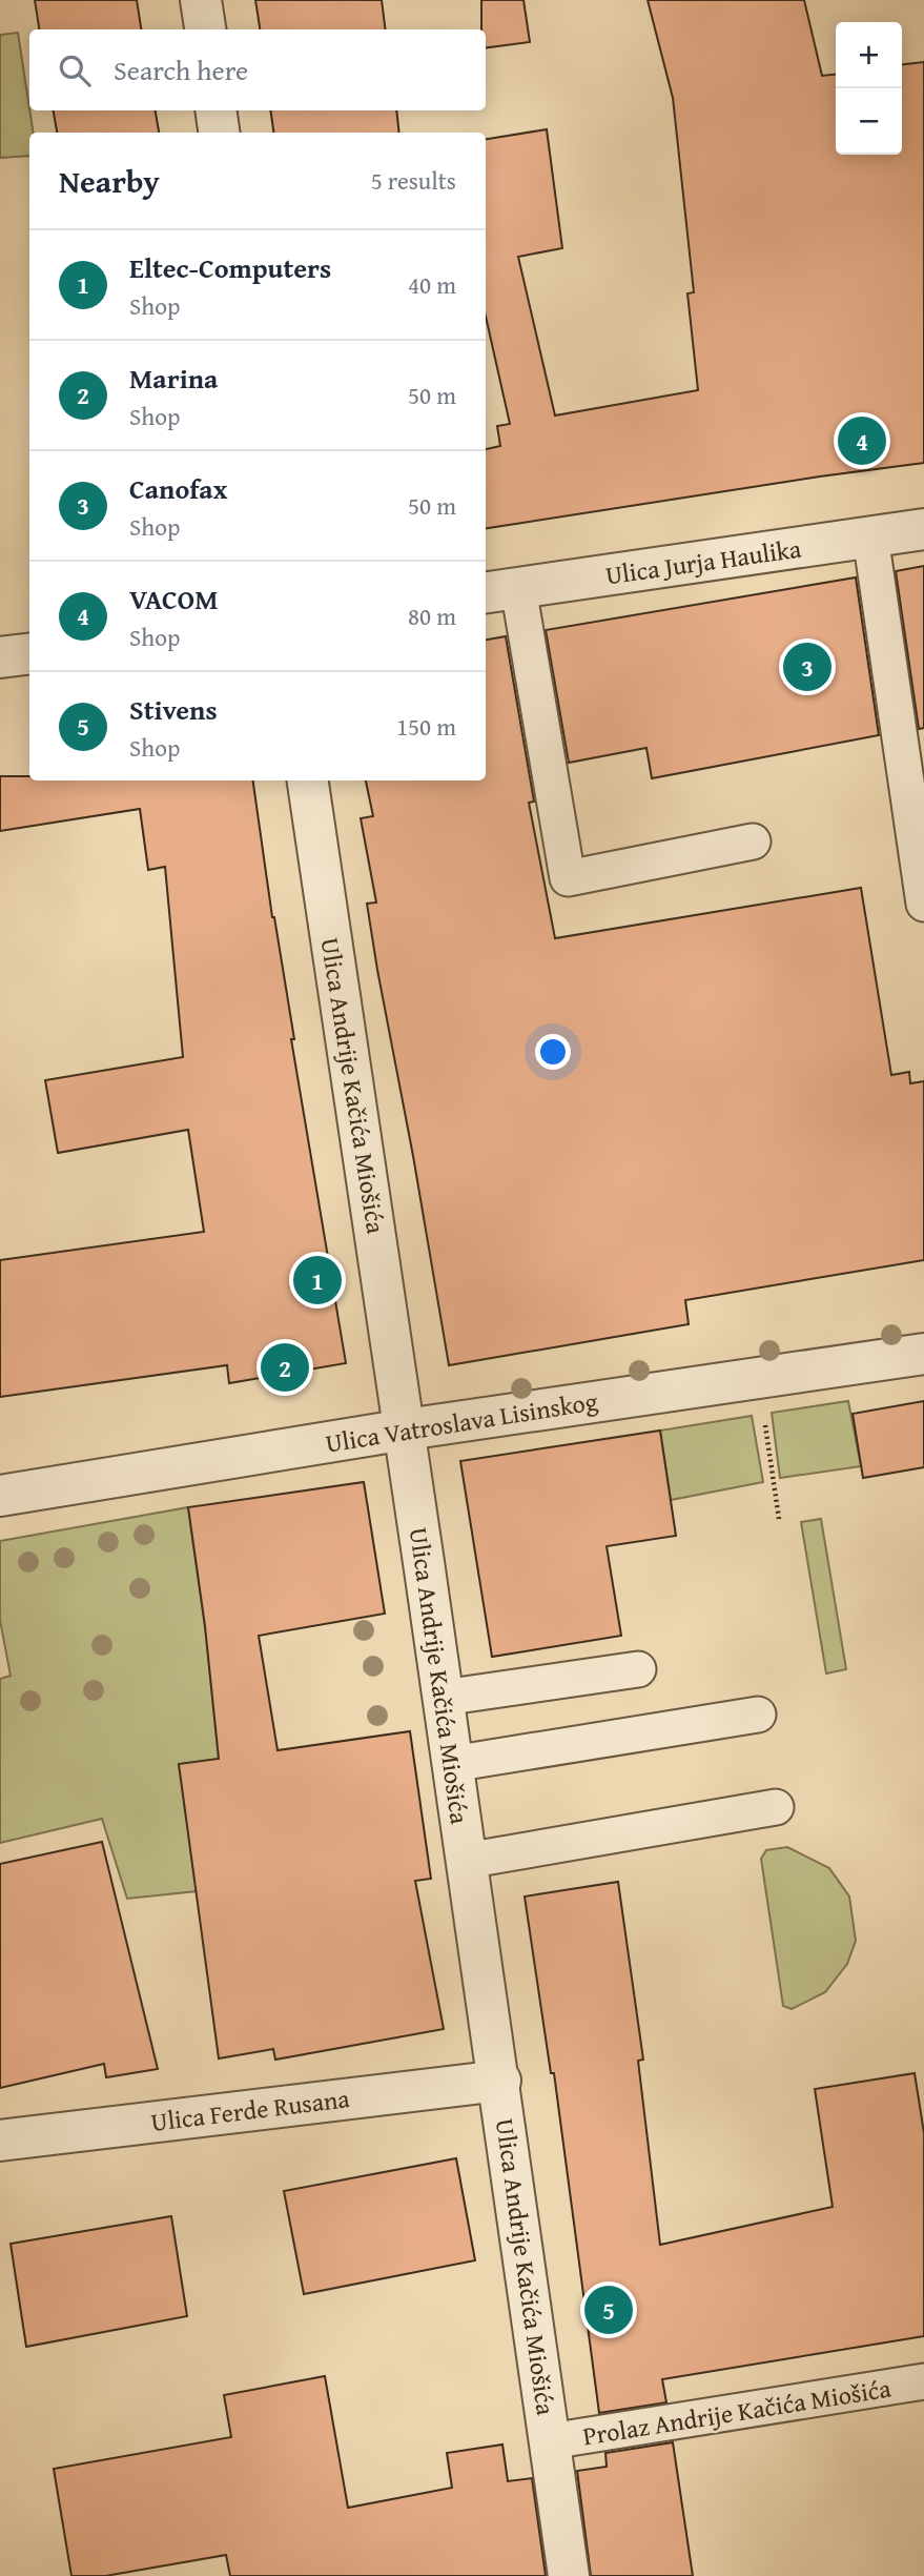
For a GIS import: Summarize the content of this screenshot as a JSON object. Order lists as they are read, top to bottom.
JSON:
{
  "streets": {
    "street": [
      "Ulica Jurja Haulika",
      "Ulica Andrije Kačića Miošića",
      "Ulica Vatroslava Lisinskog",
      "Ulica Ferde Rusana"
    ],
    "lane": ["Prolaz Andrije Kačića Miošića"]
  },
  "crossings": [
    ["Ulica Andrije Kačića Miošića", "Ulica Vatroslava Lisinskog"],
    ["Ulica Andrije Kačića Miošića", "Ulica Ferde Rusana"],
    ["Ulica Andrije Kačića Miošića", "Prolaz Andrije Kačića Miošića"]
  ],
  "page": {
    "map_buttons": ["+", "−"],
    "search": "Search here",
    "heading": ["Nearby", "5 results"],
    "list": [
      {
        "mark": "1",
        "name": "Eltec-Computers",
        "note": "Shop",
        "value": "40 m"
      },
      {
        "mark": "2",
        "name": "Marina",
        "note": "Shop",
        "value": "50 m"
      },
      {
        "mark": "3",
        "name": "Canofax",
        "note": "Shop",
        "value": "50 m"
      },
      {
        "mark": "4",
        "name": "VACOM",
        "note": "Shop",
        "value": "80 m"
      },
      {
        "mark": "5",
        "name": "Stivens",
        "note": "Shop",
        "value": "150 m"
      }
    ],
    "pins": [
      "4",
      "3",
      "1",
      "2",
      "5"
    ]
  }
}
